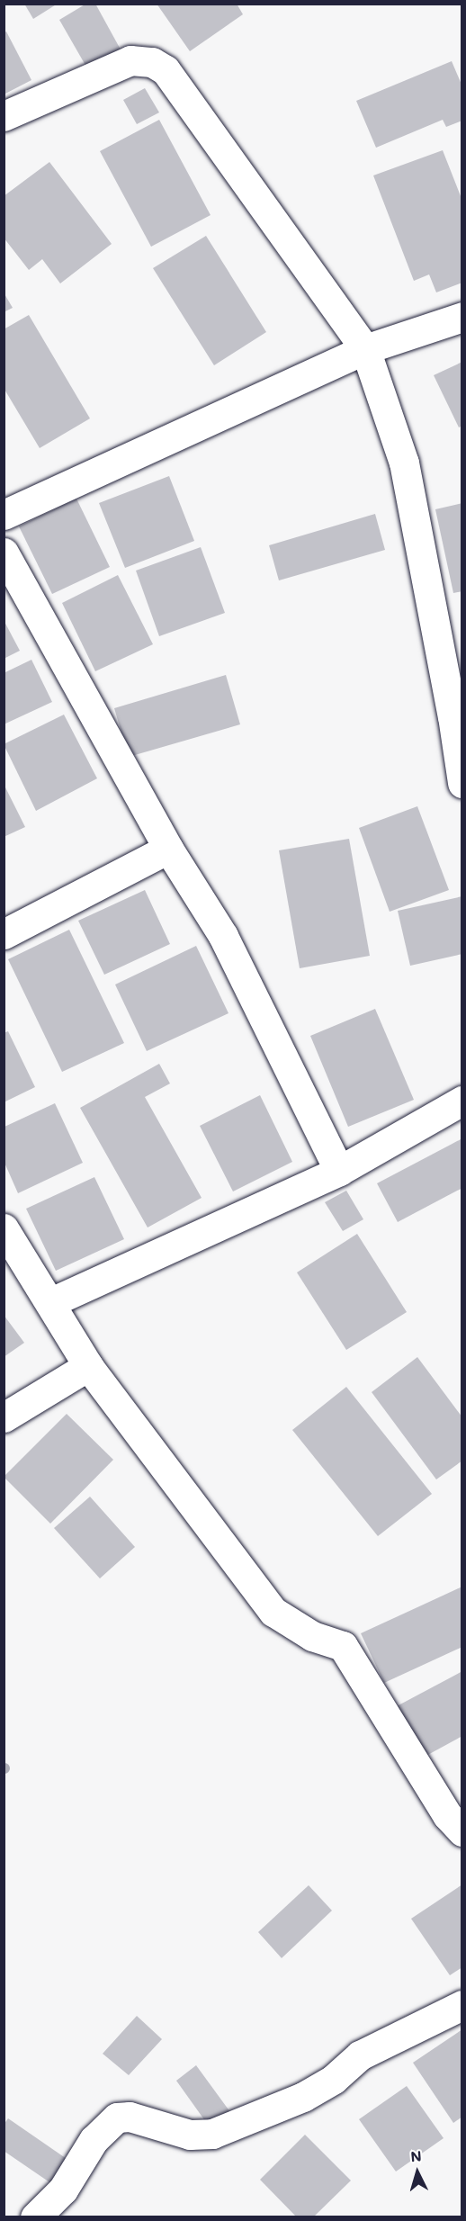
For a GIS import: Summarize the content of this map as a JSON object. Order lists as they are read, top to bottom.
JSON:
{
  "north": "top"
}
